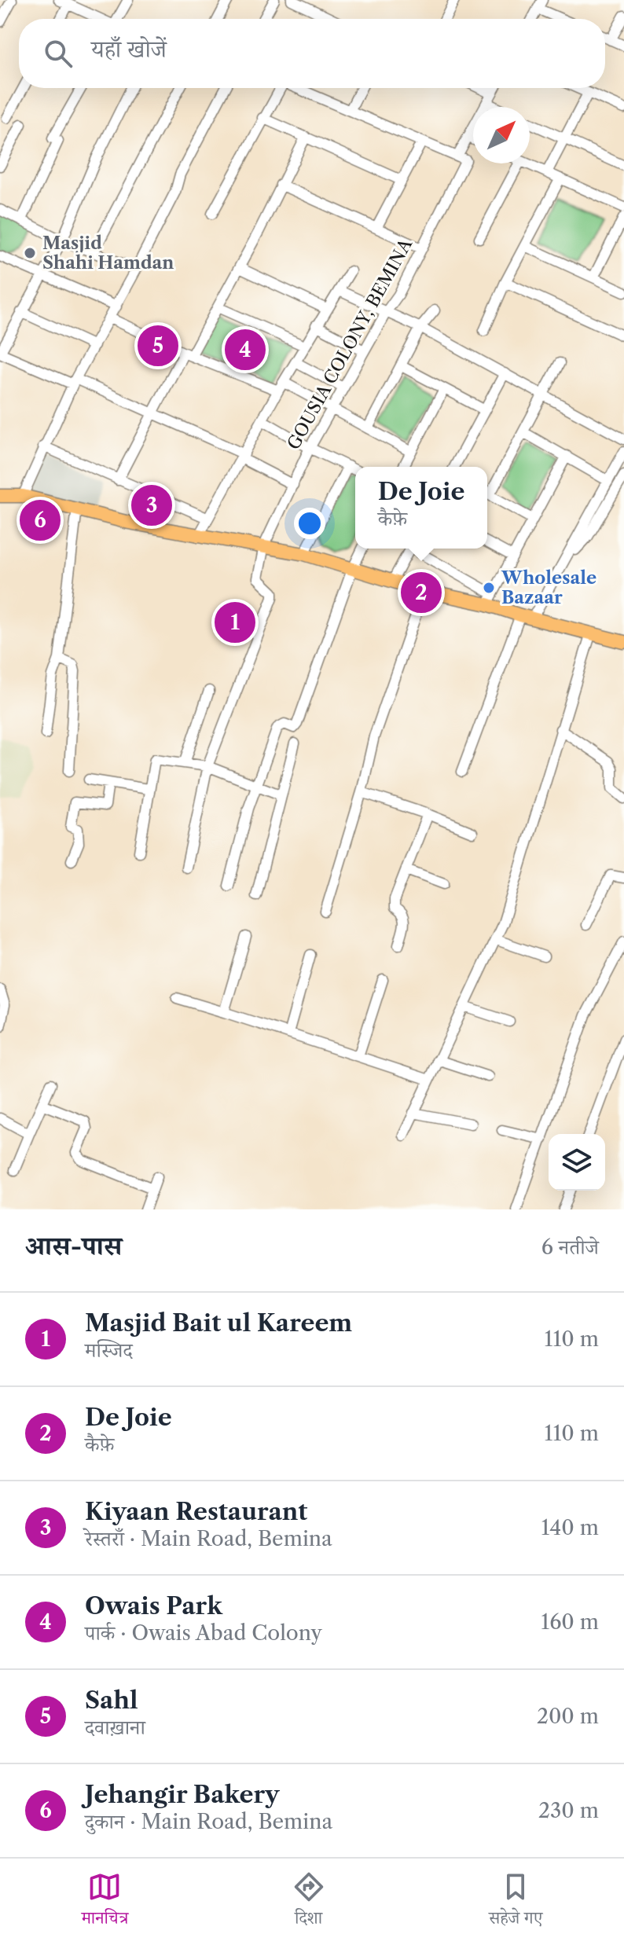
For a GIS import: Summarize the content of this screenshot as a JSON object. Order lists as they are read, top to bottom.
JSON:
{
  "streets": {
    "street": ["GOUSIA COLONY, BEMINA"]
  },
  "places": ["Masjid Shahi Hamdan", "Wholesale Bazaar"],
  "north": "top right",
  "page": {
    "search": "यहाँ खोजें",
    "pins": [
      "5",
      "4",
      "3",
      "6",
      "2",
      "1"
    ],
    "popup": ["De Joie", "कैफ़े"],
    "heading": ["आस-पास", "6 नतीजे"],
    "list": [
      {
        "mark": "1",
        "name": "Masjid Bait ul Kareem",
        "note": "मस्जिद",
        "value": "110 m"
      },
      {
        "mark": "2",
        "name": "De Joie",
        "note": "कैफ़े",
        "value": "110 m"
      },
      {
        "mark": "3",
        "name": "Kiyaan Restaurant",
        "note": "रेस्तराँ · Main Road, Bemina",
        "value": "140 m"
      },
      {
        "mark": "4",
        "name": "Owais Park",
        "note": "पार्क · Owais Abad Colony",
        "value": "160 m"
      },
      {
        "mark": "5",
        "name": "Sahl",
        "note": "दवाख़ाना",
        "value": "200 m"
      },
      {
        "mark": "6",
        "name": "Jehangir Bakery",
        "note": "दुकान · Main Road, Bemina",
        "value": "230 m"
      }
    ],
    "nav": ["मानचित्र", "दिशा", "सहेजे गए"]
  }
}
